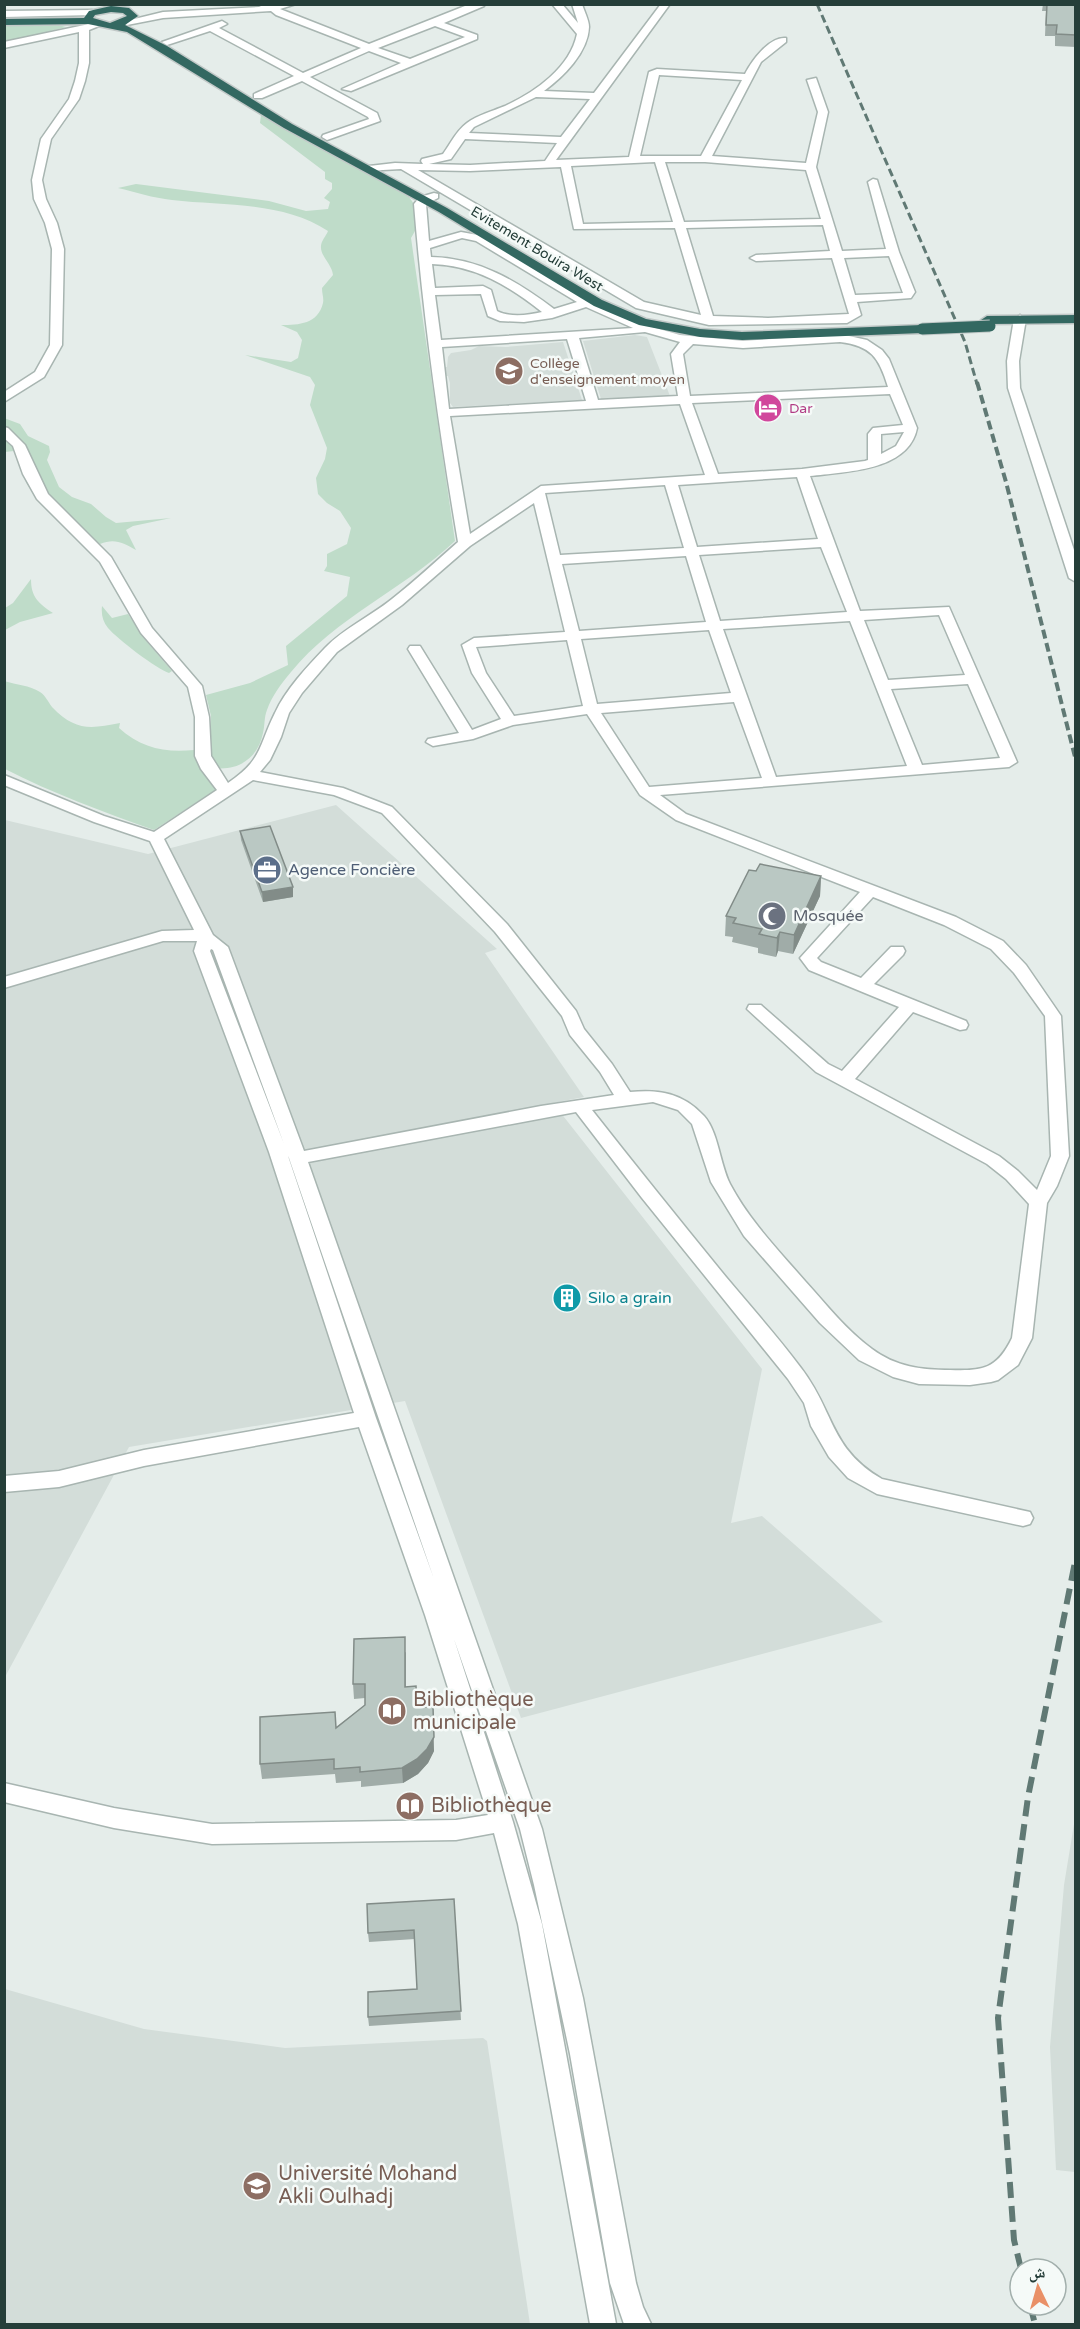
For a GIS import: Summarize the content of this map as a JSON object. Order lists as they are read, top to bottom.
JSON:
{
  "streets": {
    "highway": ["Evitement Bouira West"]
  },
  "places": {
    "school or university": ["Collège d'enseignement moyen", "Université Mohand Akli Oulhadj"],
    "hotel": ["Dar"],
    "office": ["Agence Foncière"],
    "mosque": ["Mosquée"],
    "building": ["Silo a grain"],
    "library": ["Bibliothèque municipale", "Bibliothèque"]
  },
  "north": "top"
}
